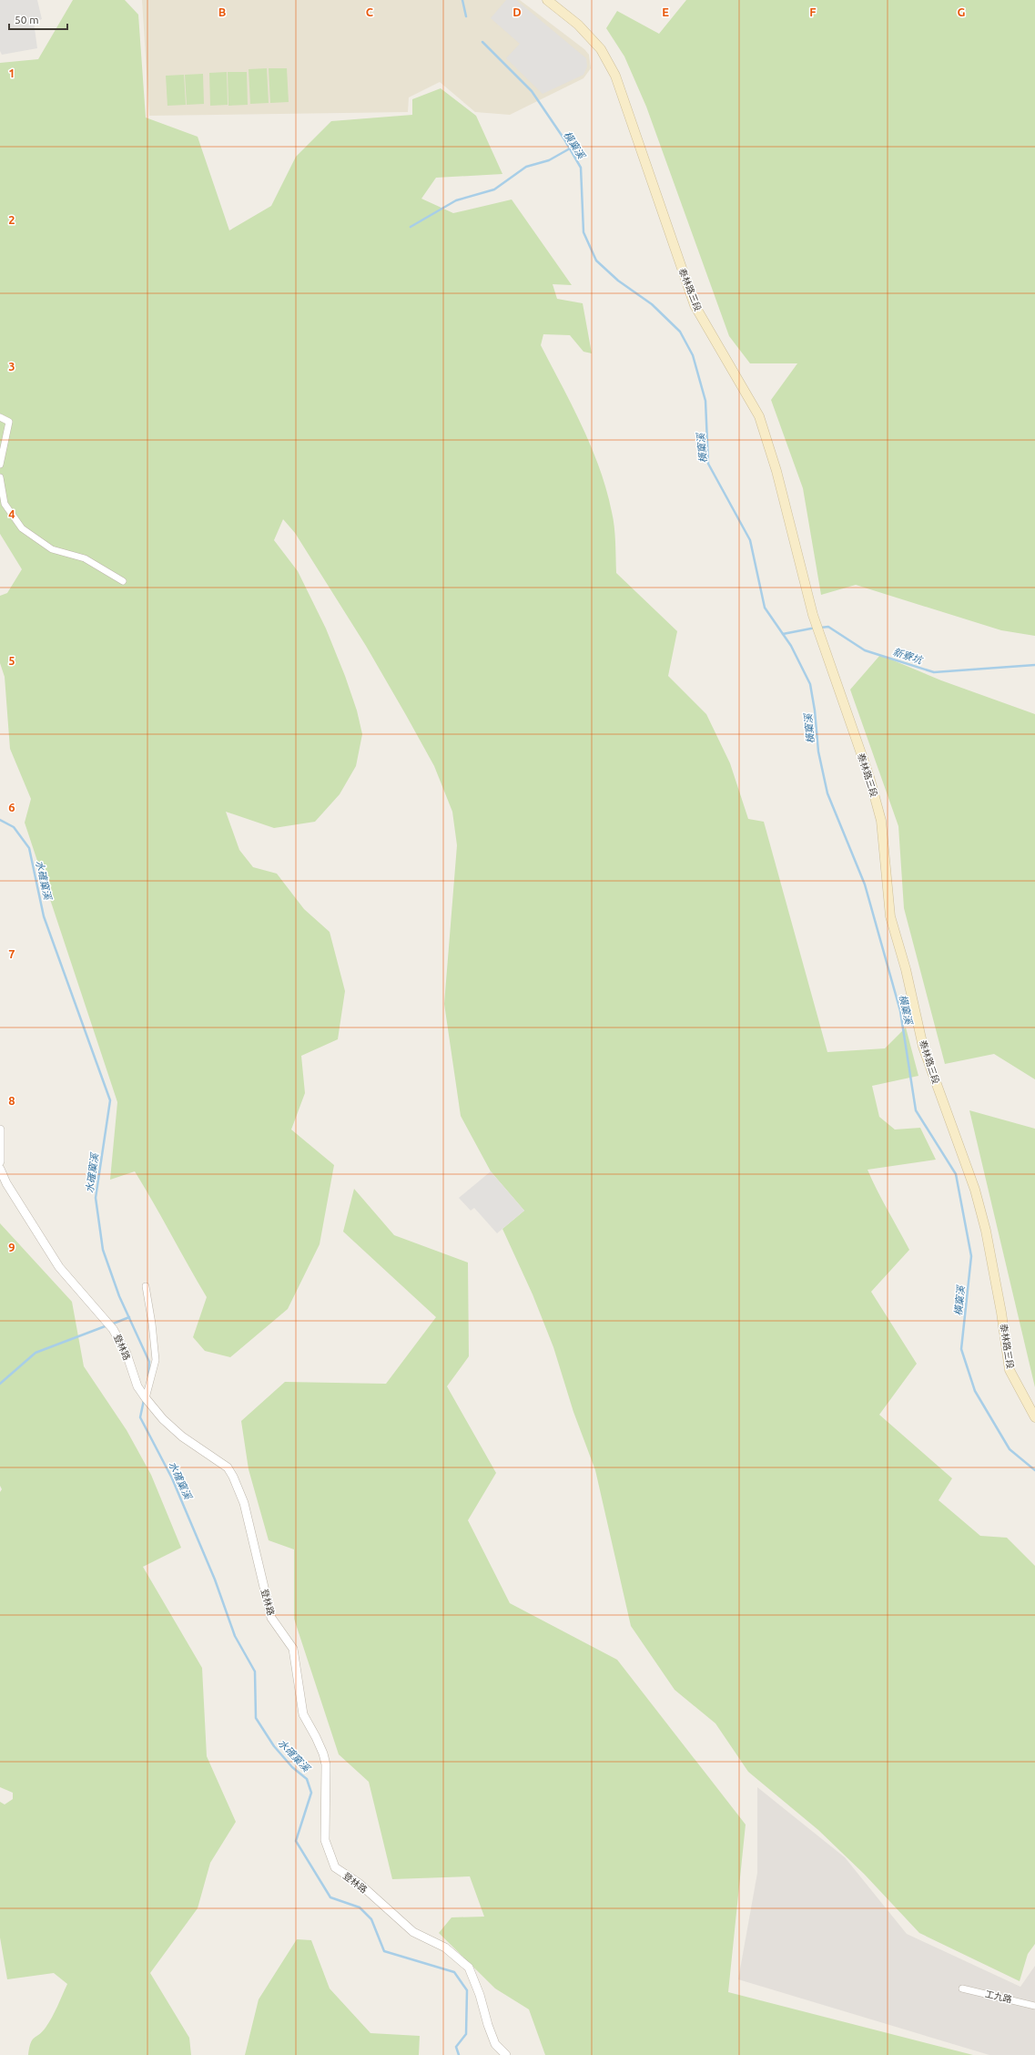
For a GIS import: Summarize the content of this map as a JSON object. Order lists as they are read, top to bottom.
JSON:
{
  "streets": {
    "main road": ["泰林路三段"],
    "street": ["登林路", "工九路"]
  },
  "water": ["橫窠溪", "新寮坑", "水確窠溪"],
  "scale_bar": "50 m",
  "grid": {
    "columns": [
      "B",
      "C",
      "D",
      "E",
      "F",
      "G"
    ],
    "rows": [
      "1",
      "2",
      "3",
      "4",
      "5",
      "6",
      "7",
      "8",
      "9"
    ]
  }
}
